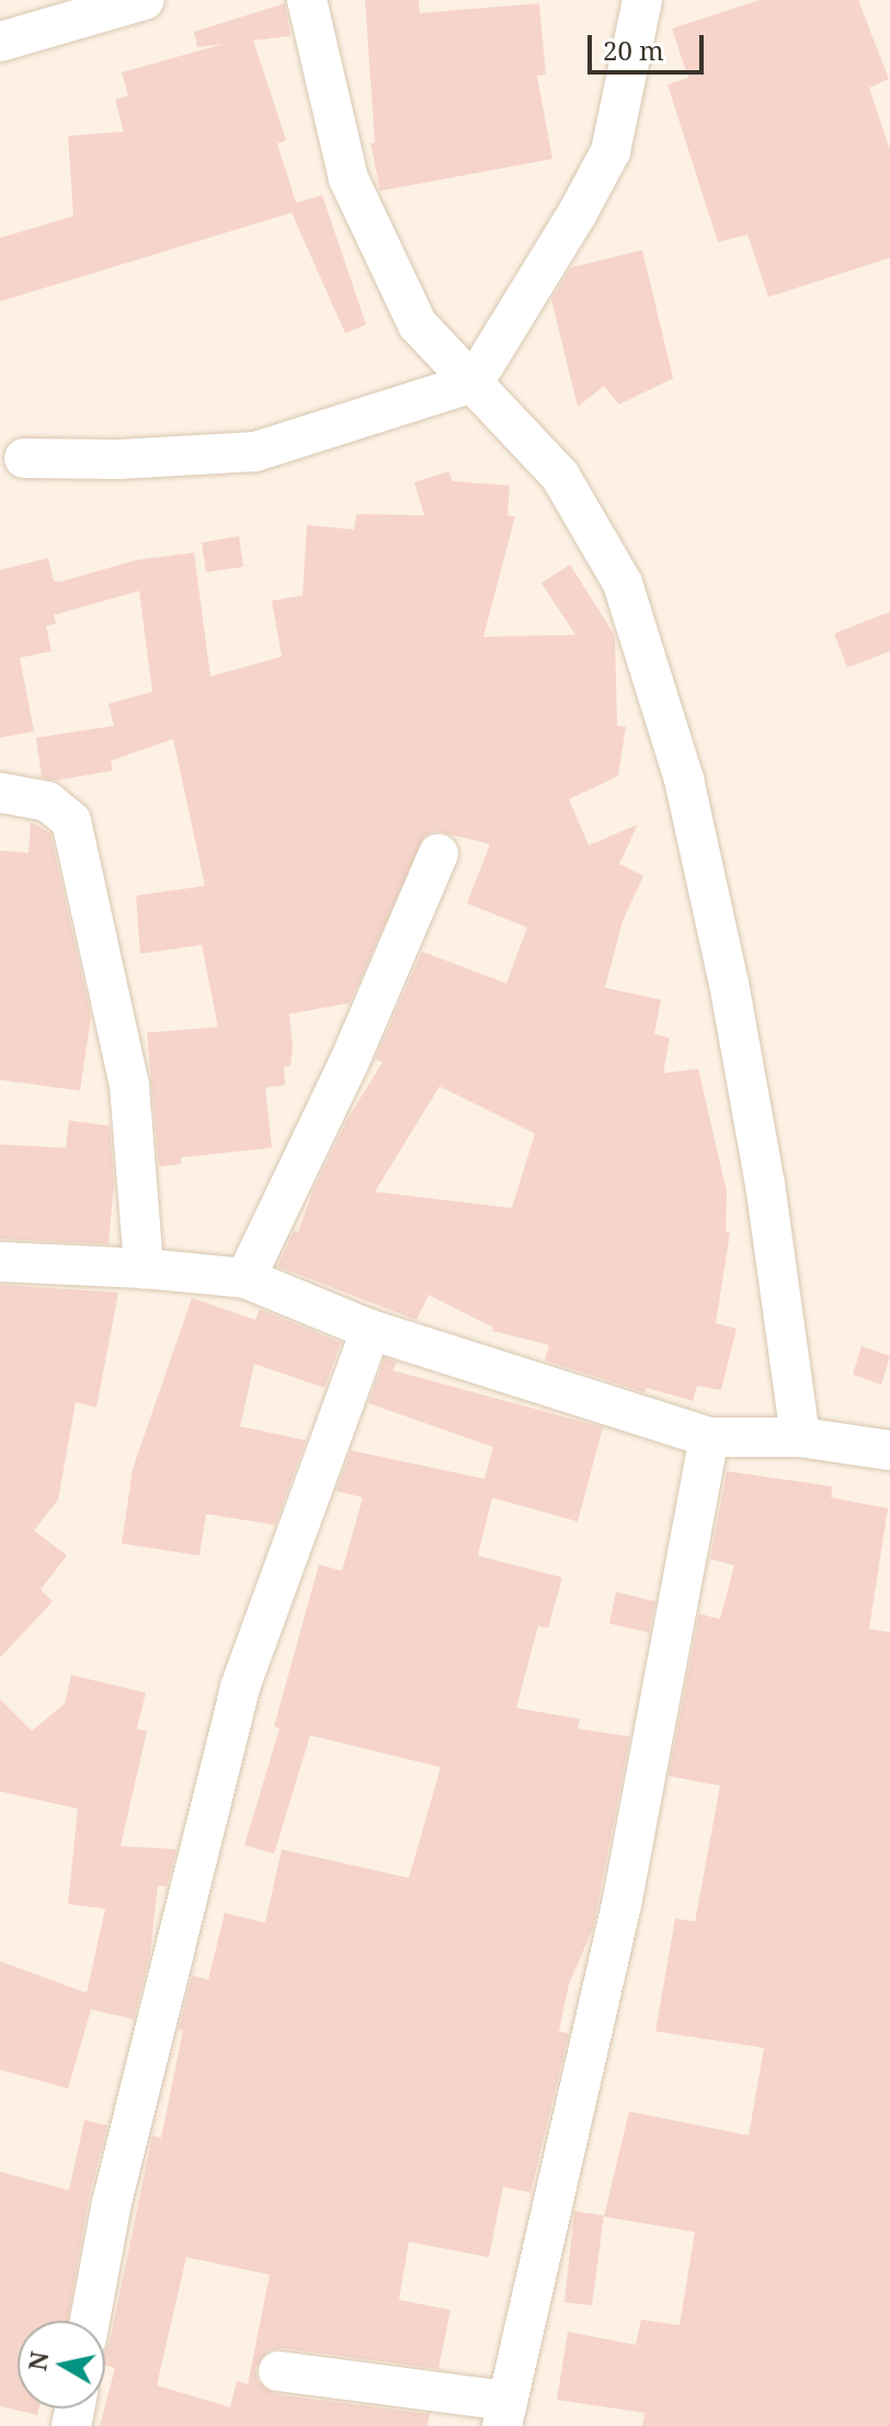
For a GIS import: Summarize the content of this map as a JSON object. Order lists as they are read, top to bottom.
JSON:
{
  "scale_bar": "20 m",
  "north": "left"
}
